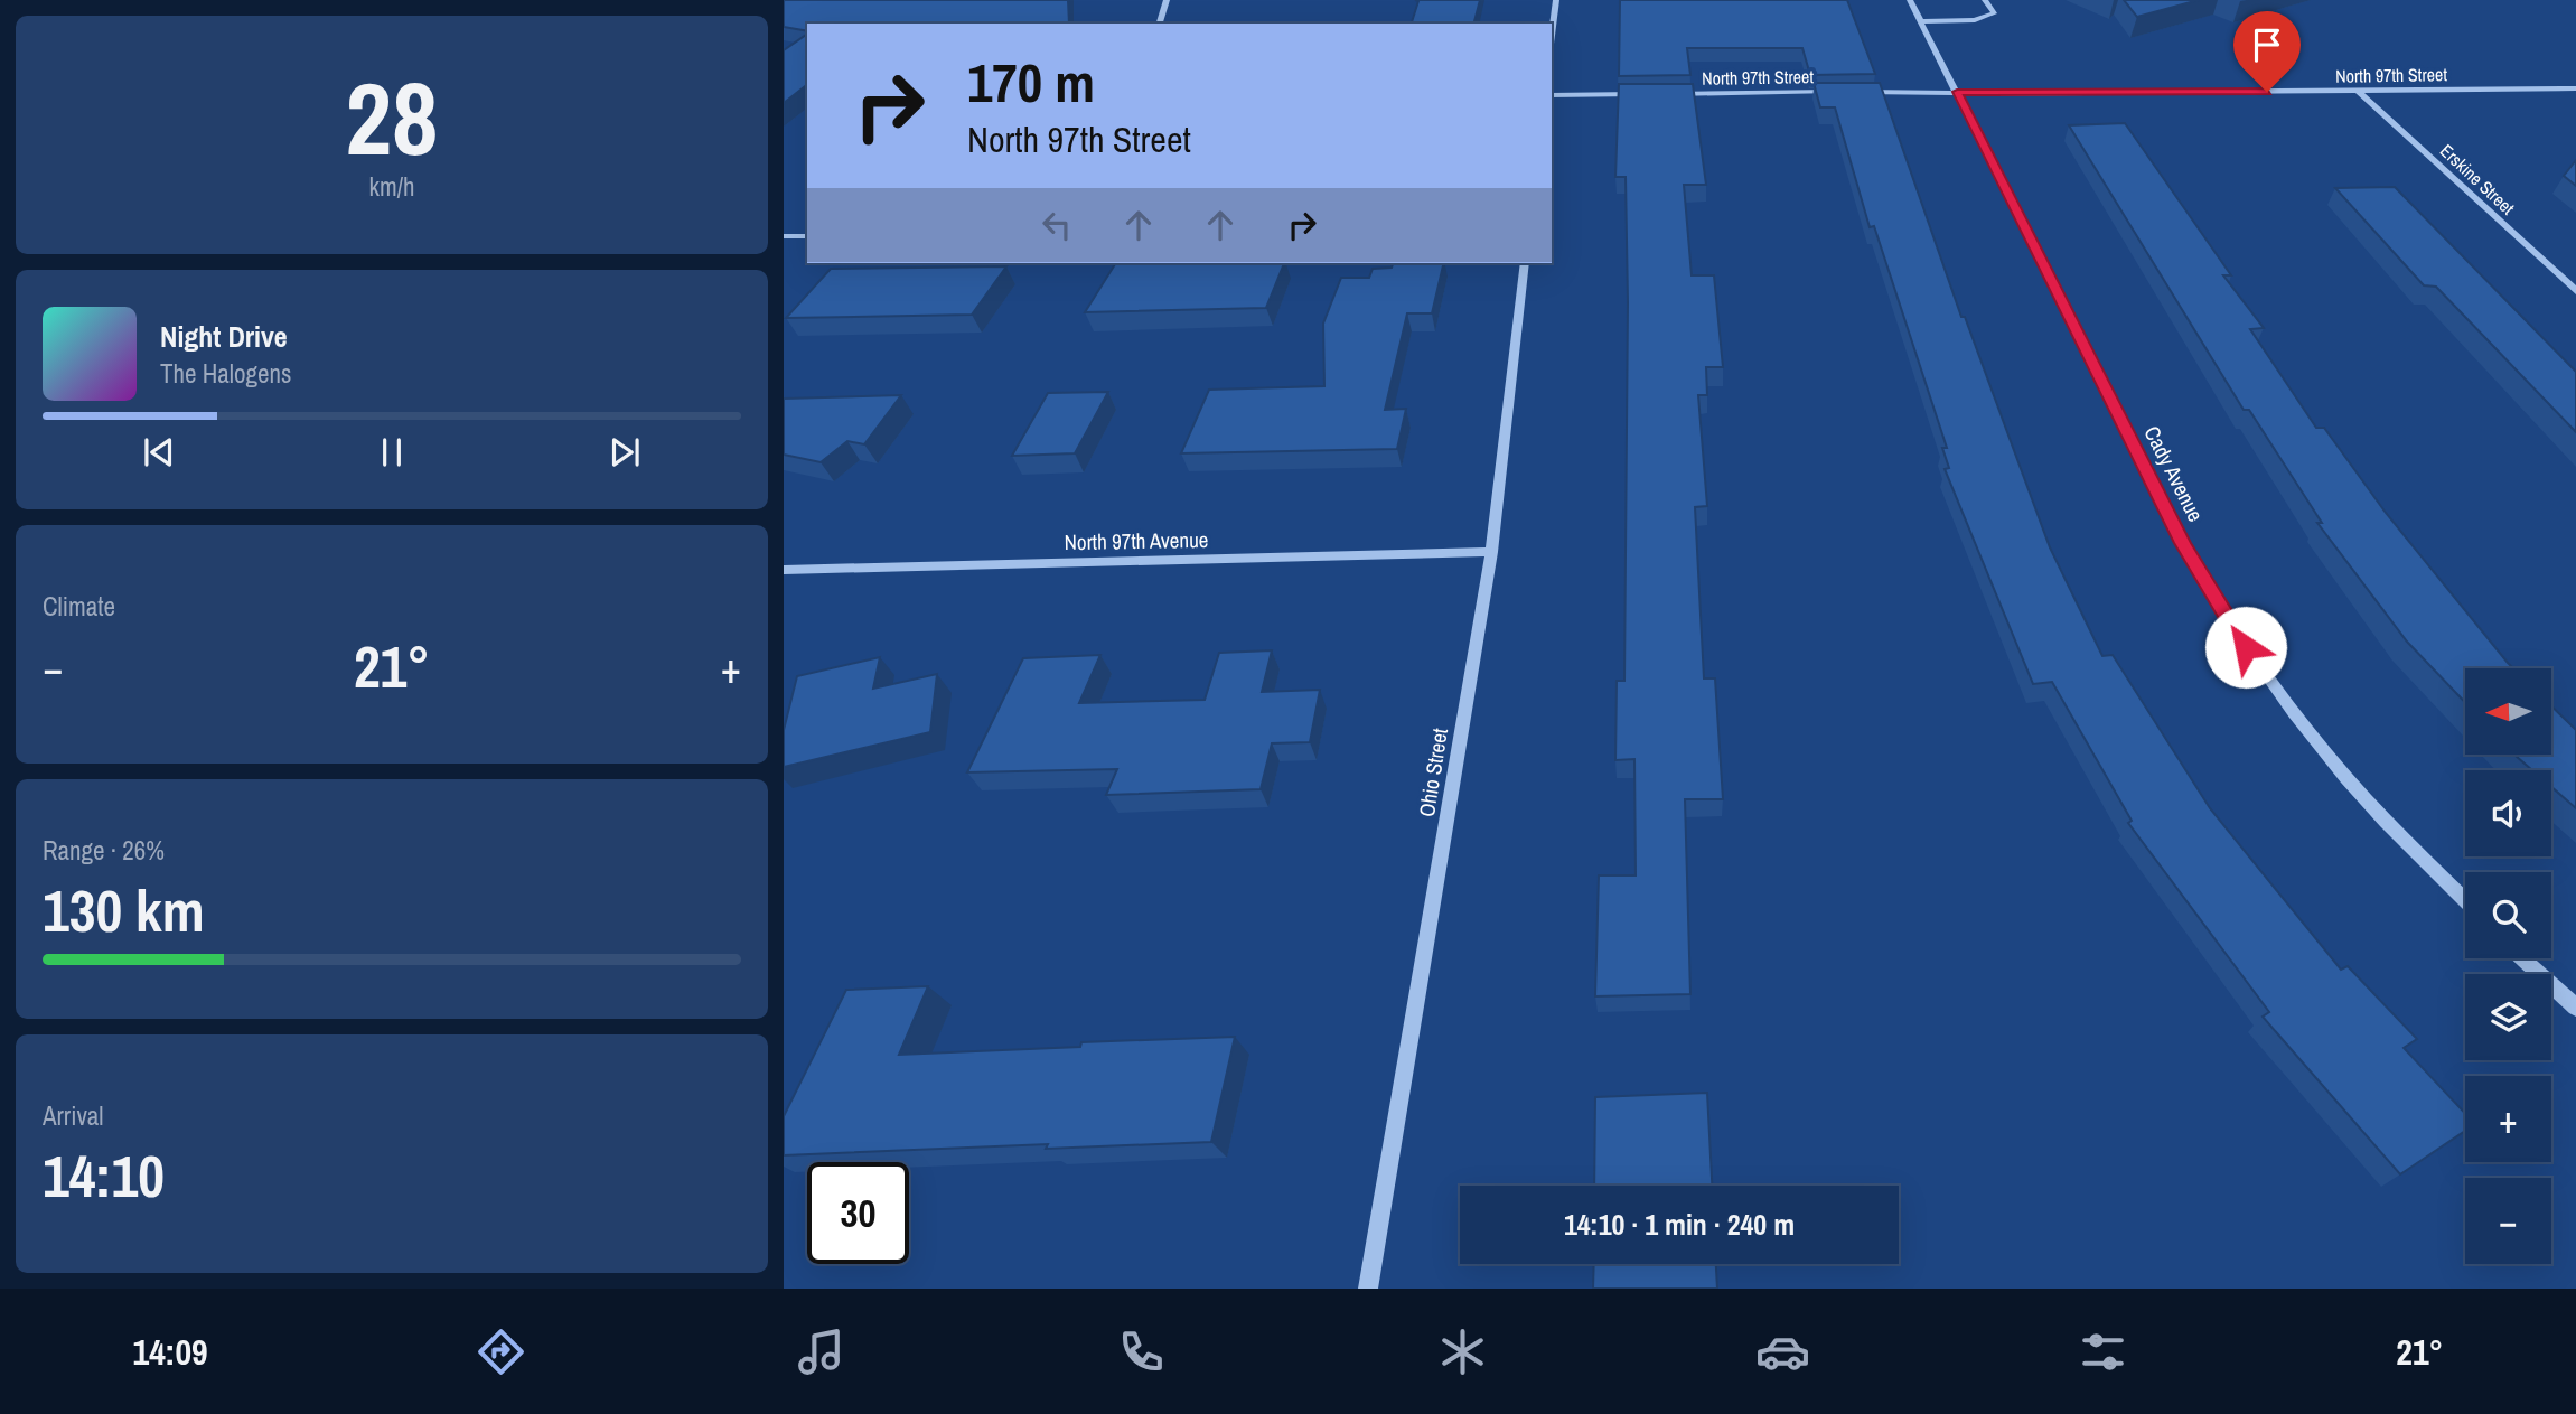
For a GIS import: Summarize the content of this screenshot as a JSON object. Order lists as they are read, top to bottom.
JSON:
{
  "streets": {
    "street": [
      "North 97th Street",
      "Erskine Street",
      "Cady Avenue",
      "North 97th Avenue",
      "Ohio Street"
    ]
  },
  "crossings": [
    ["North 97th Street", "Erskine Street"],
    ["North 97th Street", "Cady Avenue"],
    ["North 97th Avenue", "Ohio Street"]
  ],
  "north": "left",
  "page": {
    "tile": [
      ["28", "km/h"],
      "Climate",
      ["Range · 26%", "130 km"],
      ["Arrival", "14:10"]
    ],
    "turn": ["170 m", "North 97th Street"],
    "song": ["Night Drive", "The Halogens"],
    "heat": ["−", "21°", "+"],
    "map_buttons": ["+", "−"],
    "limit": "30",
    "trip": "14:10 · 1 min · 240 m",
    "tabs": ["14:09", "21°"]
  }
}
